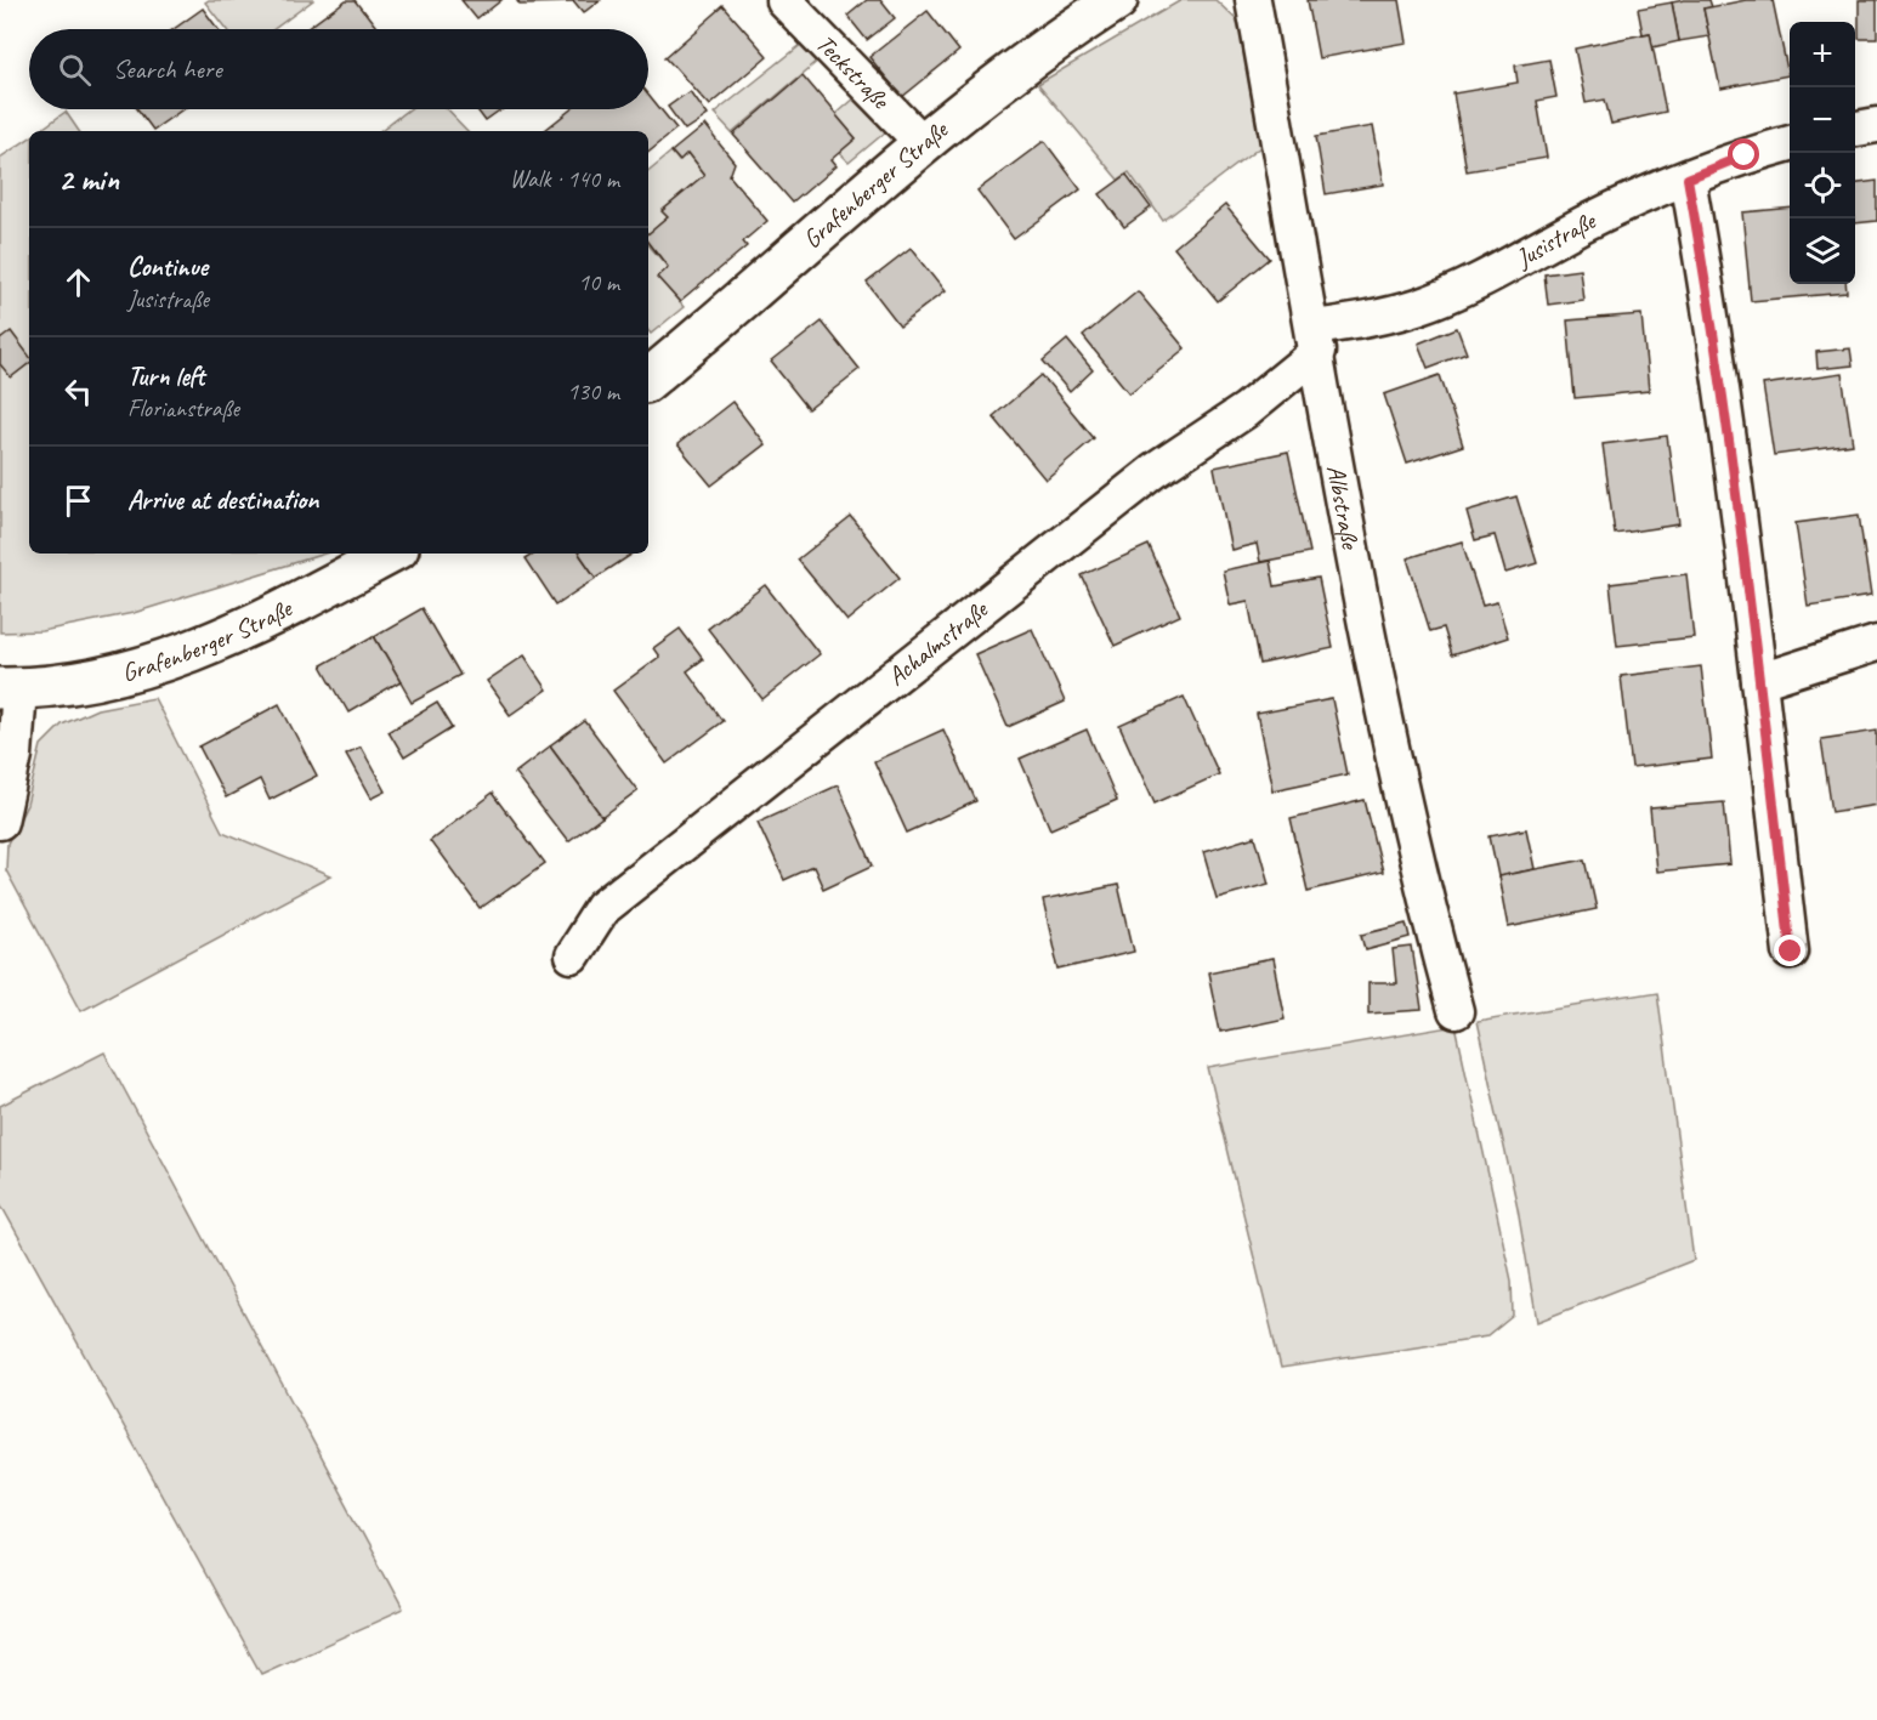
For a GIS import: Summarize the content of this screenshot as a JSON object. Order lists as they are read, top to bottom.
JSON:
{
  "streets": {
    "street": [
      "Teckstraße",
      "Grafenberger Straße",
      "Jusistraße",
      "Albstraße",
      "Achalmstraße"
    ]
  },
  "crossings": [
    ["Teckstraße", "Grafenberger Straße"],
    ["Jusistraße", "Albstraße"],
    ["Jusistraße", "Achalmstraße"],
    ["Albstraße", "Achalmstraße"]
  ],
  "page": {
    "map_buttons": ["+", "−"],
    "search": "Search here",
    "heading": ["2 min", "Walk · 140 m"],
    "list": [
      ["Continue", "Jusistraße", "10 m"],
      ["Turn left", "Florianstraße", "130 m"],
      "Arrive at destination"
    ]
  }
}
